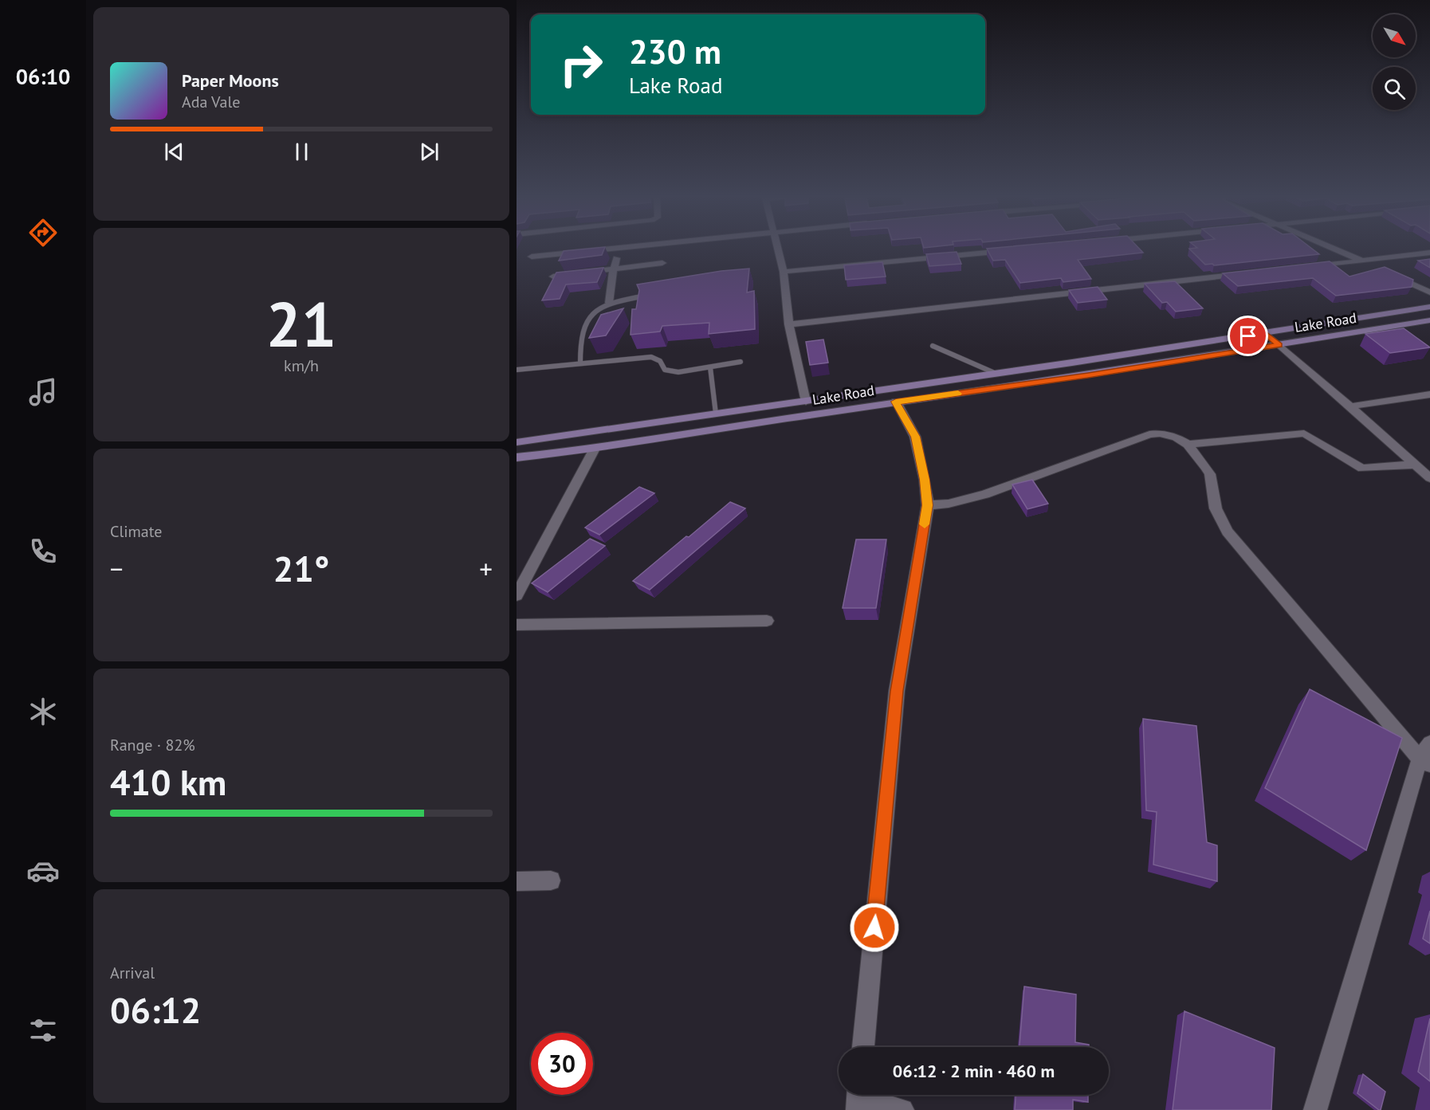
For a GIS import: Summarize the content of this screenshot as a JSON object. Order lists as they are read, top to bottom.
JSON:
{
  "streets": {
    "main road": ["Lake Road"]
  },
  "north": "bottom right",
  "page": {
    "tabs": "06:10",
    "turn": ["230 m", "Lake Road"],
    "song": ["Paper Moons", "Ada Vale"],
    "tile": [
      ["21", "km/h"],
      "Climate",
      ["Range · 82%", "410 km"],
      ["Arrival", "06:12"]
    ],
    "heat": ["−", "21°", "+"],
    "limit": "30",
    "trip": "06:12 · 2 min · 460 m"
  }
}
